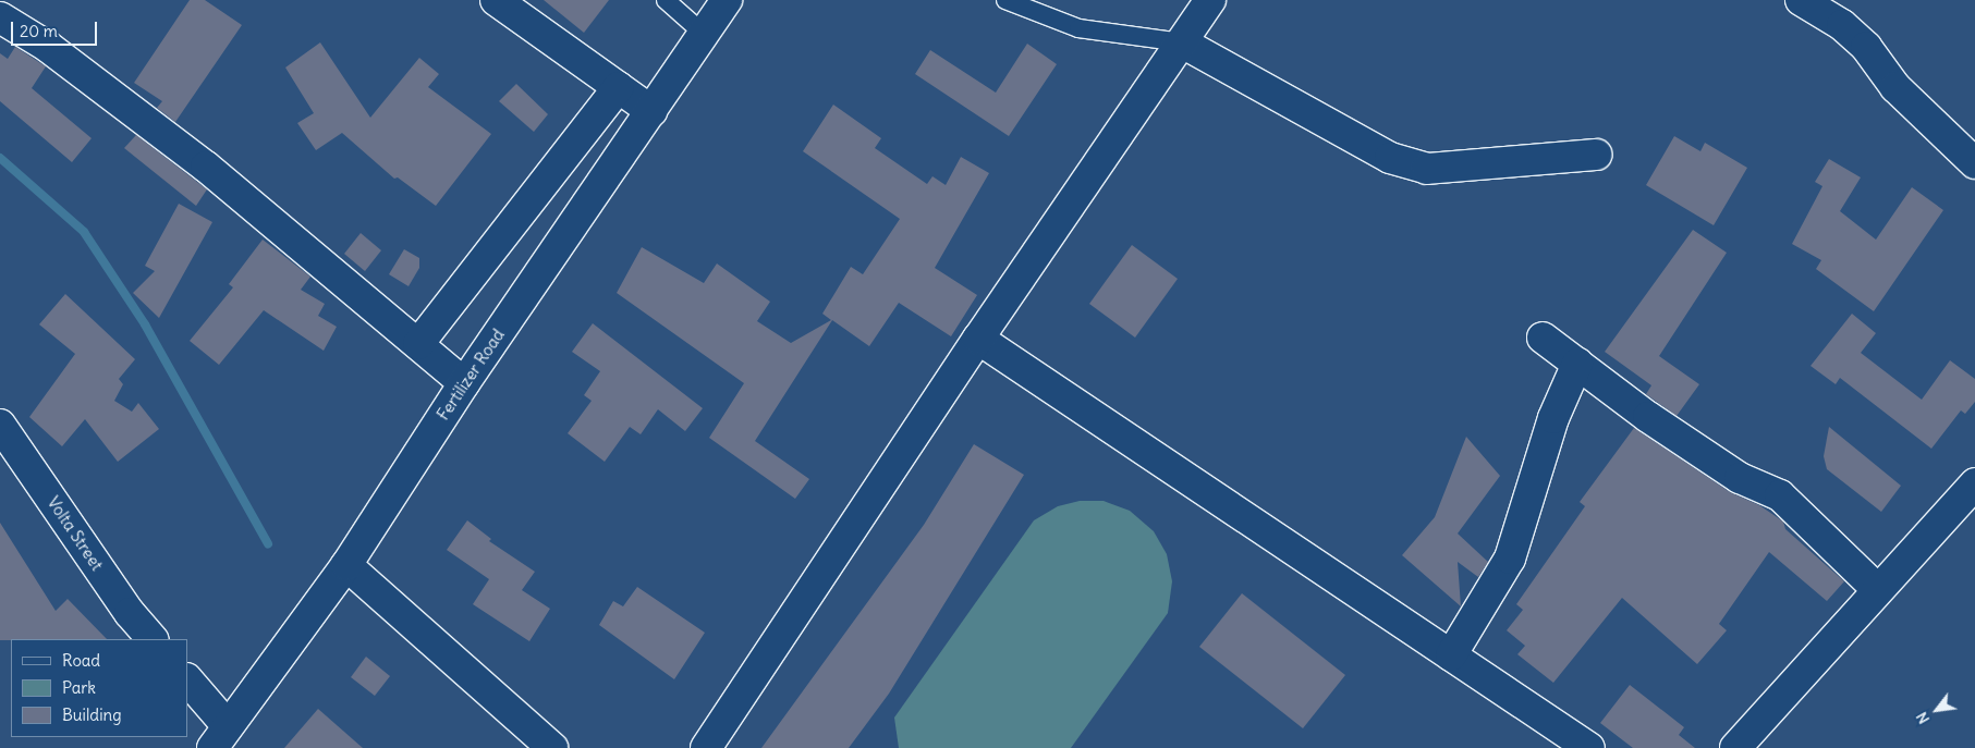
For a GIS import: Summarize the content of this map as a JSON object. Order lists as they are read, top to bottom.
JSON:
{
  "streets": {
    "street": ["Fertilizer Road", "Volta Street"]
  },
  "legend": ["Road", "Park", "Building"],
  "scale_bar": "20 m",
  "north": "bottom left"
}
